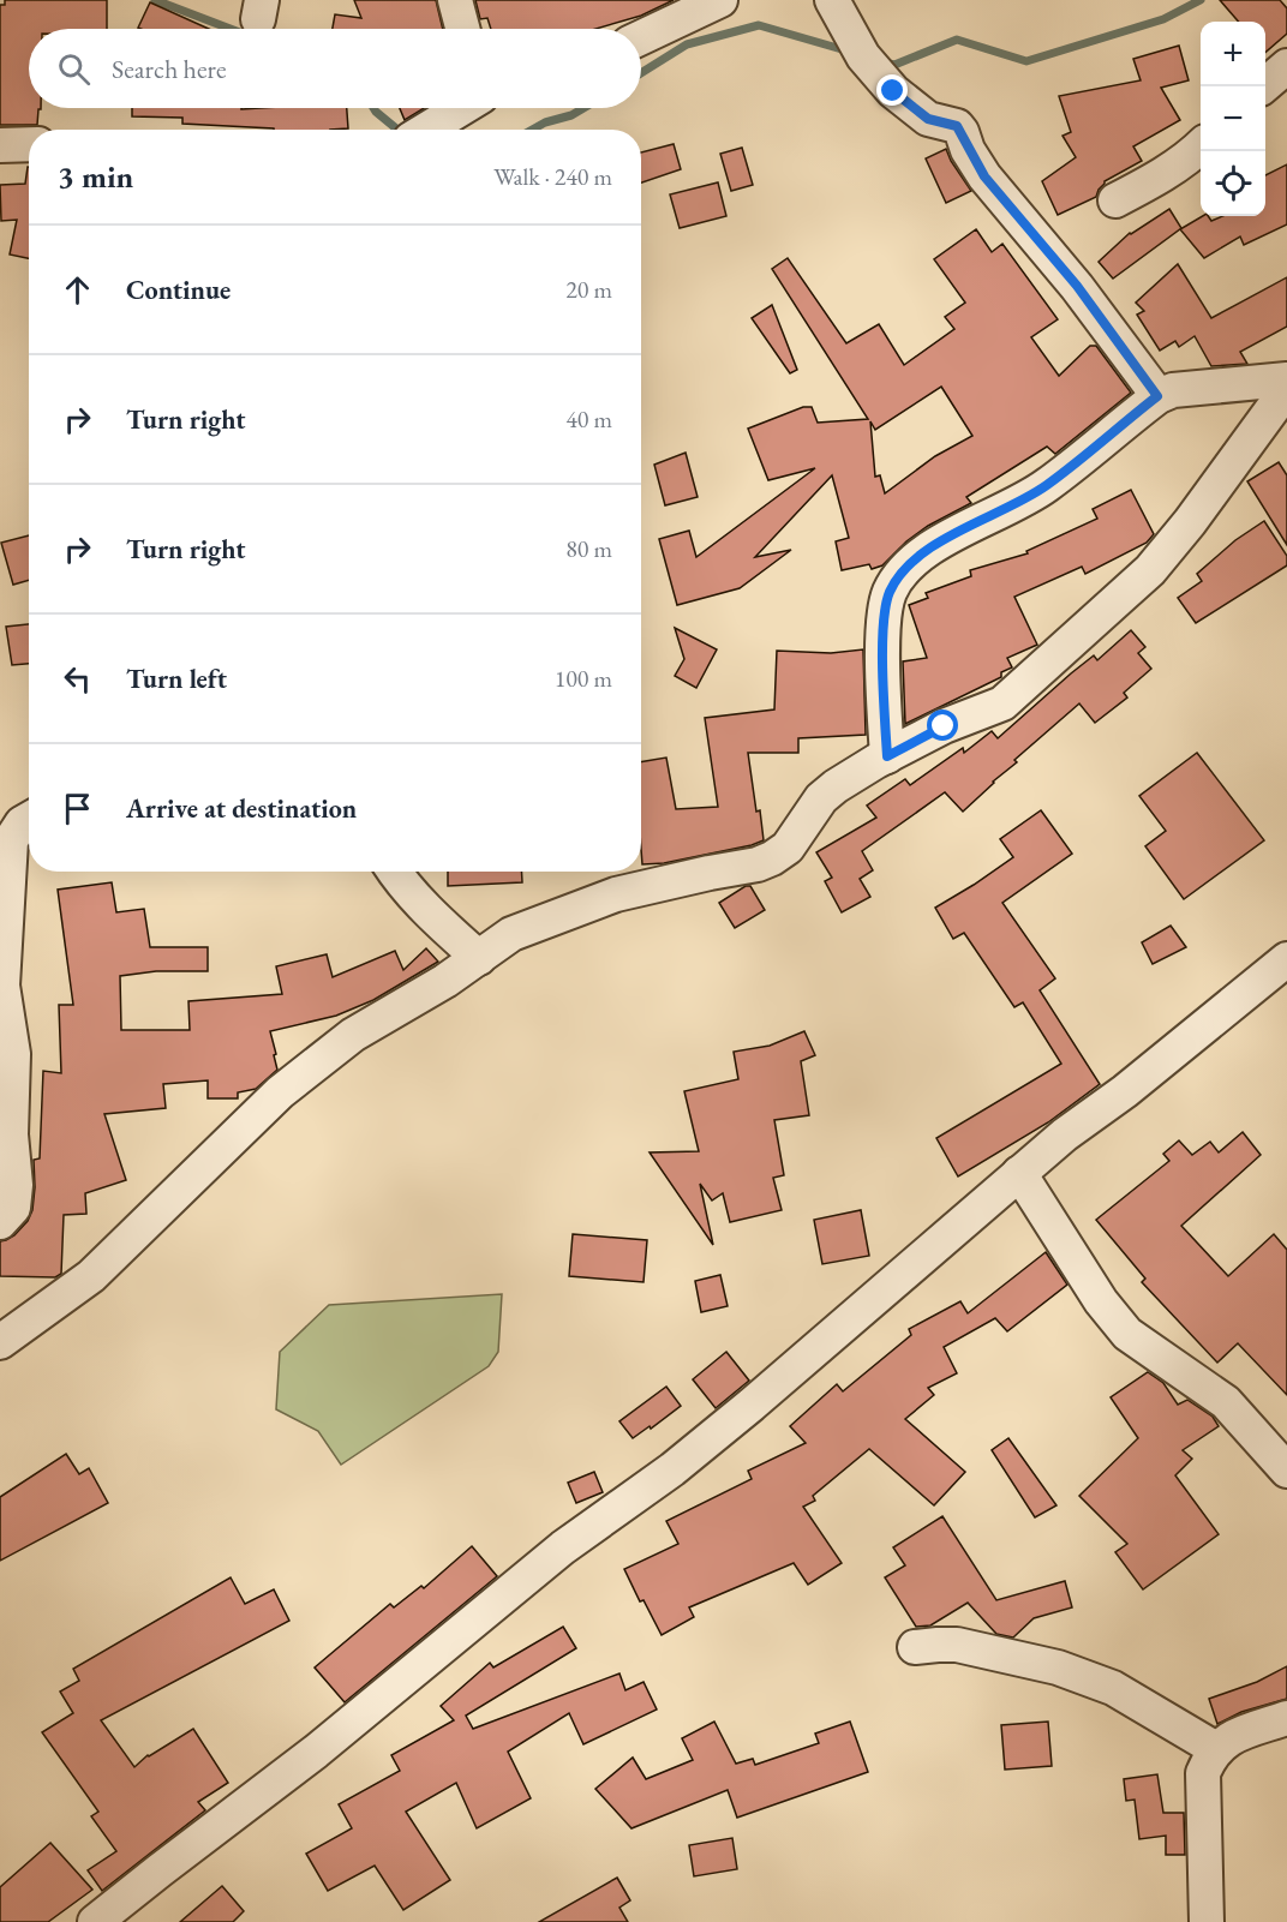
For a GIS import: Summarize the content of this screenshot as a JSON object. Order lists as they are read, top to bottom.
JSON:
{
  "page": {
    "map_buttons": ["+", "−"],
    "search": "Search here",
    "heading": ["3 min", "Walk · 240 m"],
    "list": [
      ["Continue", "20 m"],
      ["Turn right", "40 m"],
      ["Turn right", "80 m"],
      ["Turn left", "100 m"],
      "Arrive at destination"
    ]
  }
}
